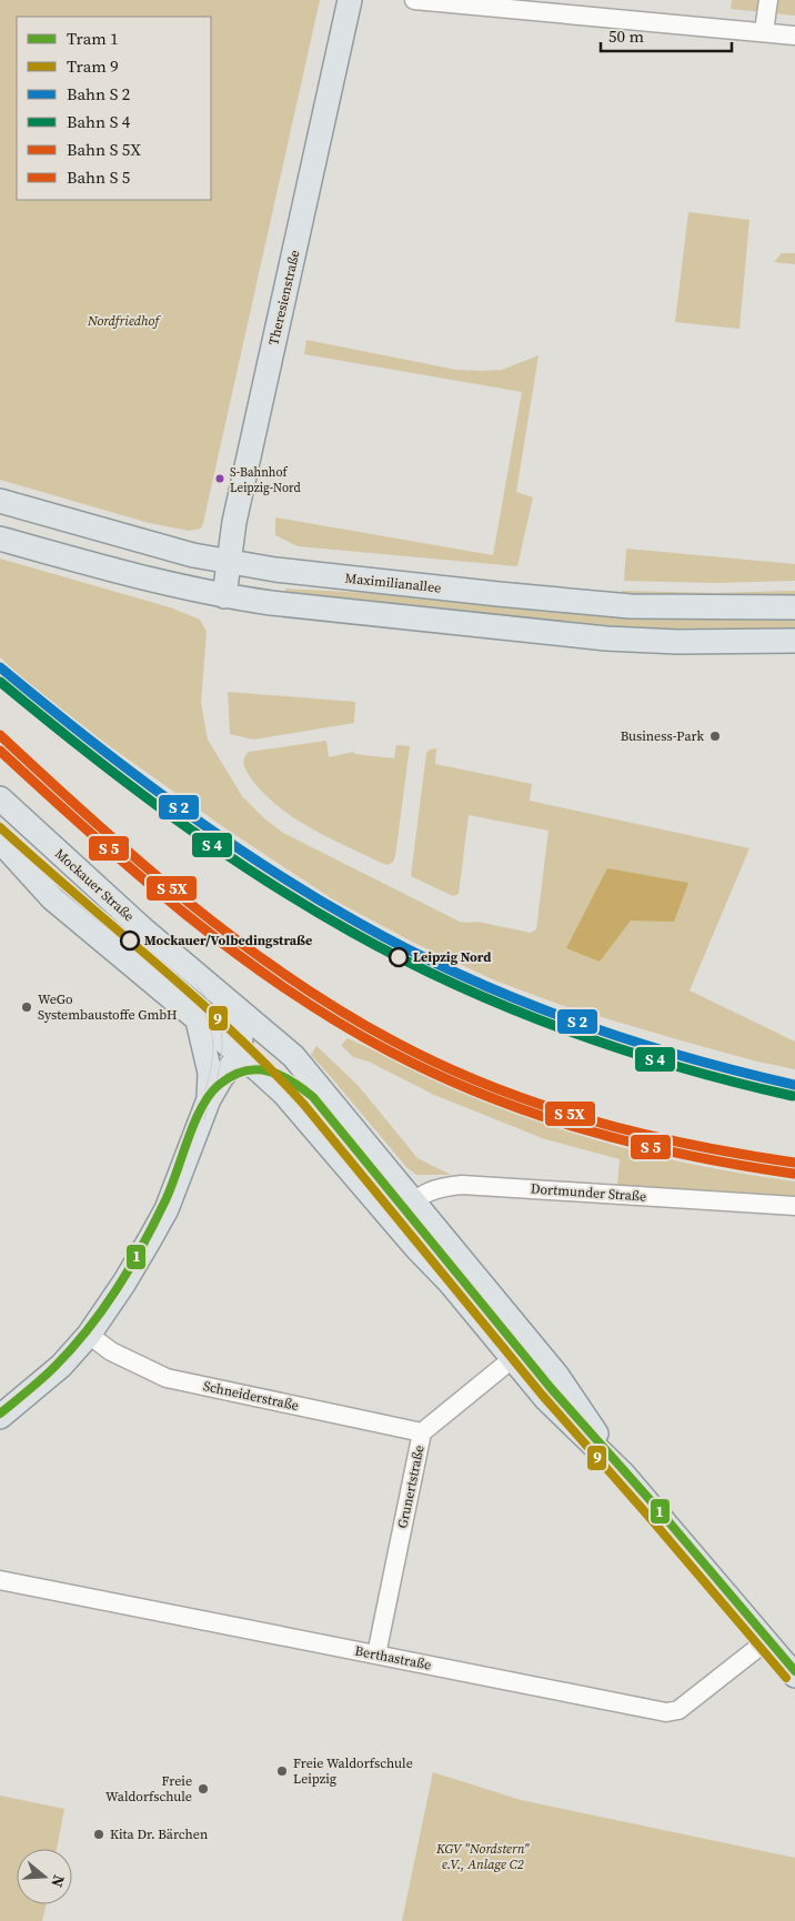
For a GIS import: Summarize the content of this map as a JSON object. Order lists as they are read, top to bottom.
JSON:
{
  "streets": {
    "main road": ["Theresienstraße", "Maximilianallee", "Mockauer Straße"],
    "street": [
      "Dortmunder Straße",
      "Schneiderstraße",
      "Grunertstraße",
      "Berthastraße"
    ]
  },
  "crossings": [
    ["Theresienstraße", "Maximilianallee"],
    ["Mockauer Straße", "Dortmunder Straße"],
    ["Mockauer Straße", "Grunertstraße"],
    ["Mockauer Straße", "Berthastraße"],
    ["Schneiderstraße", "Grunertstraße"],
    ["Grunertstraße", "Berthastraße"]
  ],
  "parks": ["Nordfriedhof", "KGV \"Nordstern\" e.V., Anlage C2"],
  "places": [
    "S-Bahnhof Leipzig-Nord",
    "Business-Park",
    "Mockauer/Volbedingstraße",
    "Leipzig Nord",
    "WeGo Systembaustoffe GmbH",
    "Freie Waldorfschule Leipzig",
    "Freie Waldorfschule",
    "Kita Dr. Bärchen"
  ],
  "lines": ["tram line 9", "tram line 1"],
  "legend": [
    "Tram 1",
    "Tram 9",
    "Bahn S 2",
    "Bahn S 4",
    "Bahn S 5X",
    "Bahn S 5"
  ],
  "scale_bar": "50 m",
  "north": "right"
}
